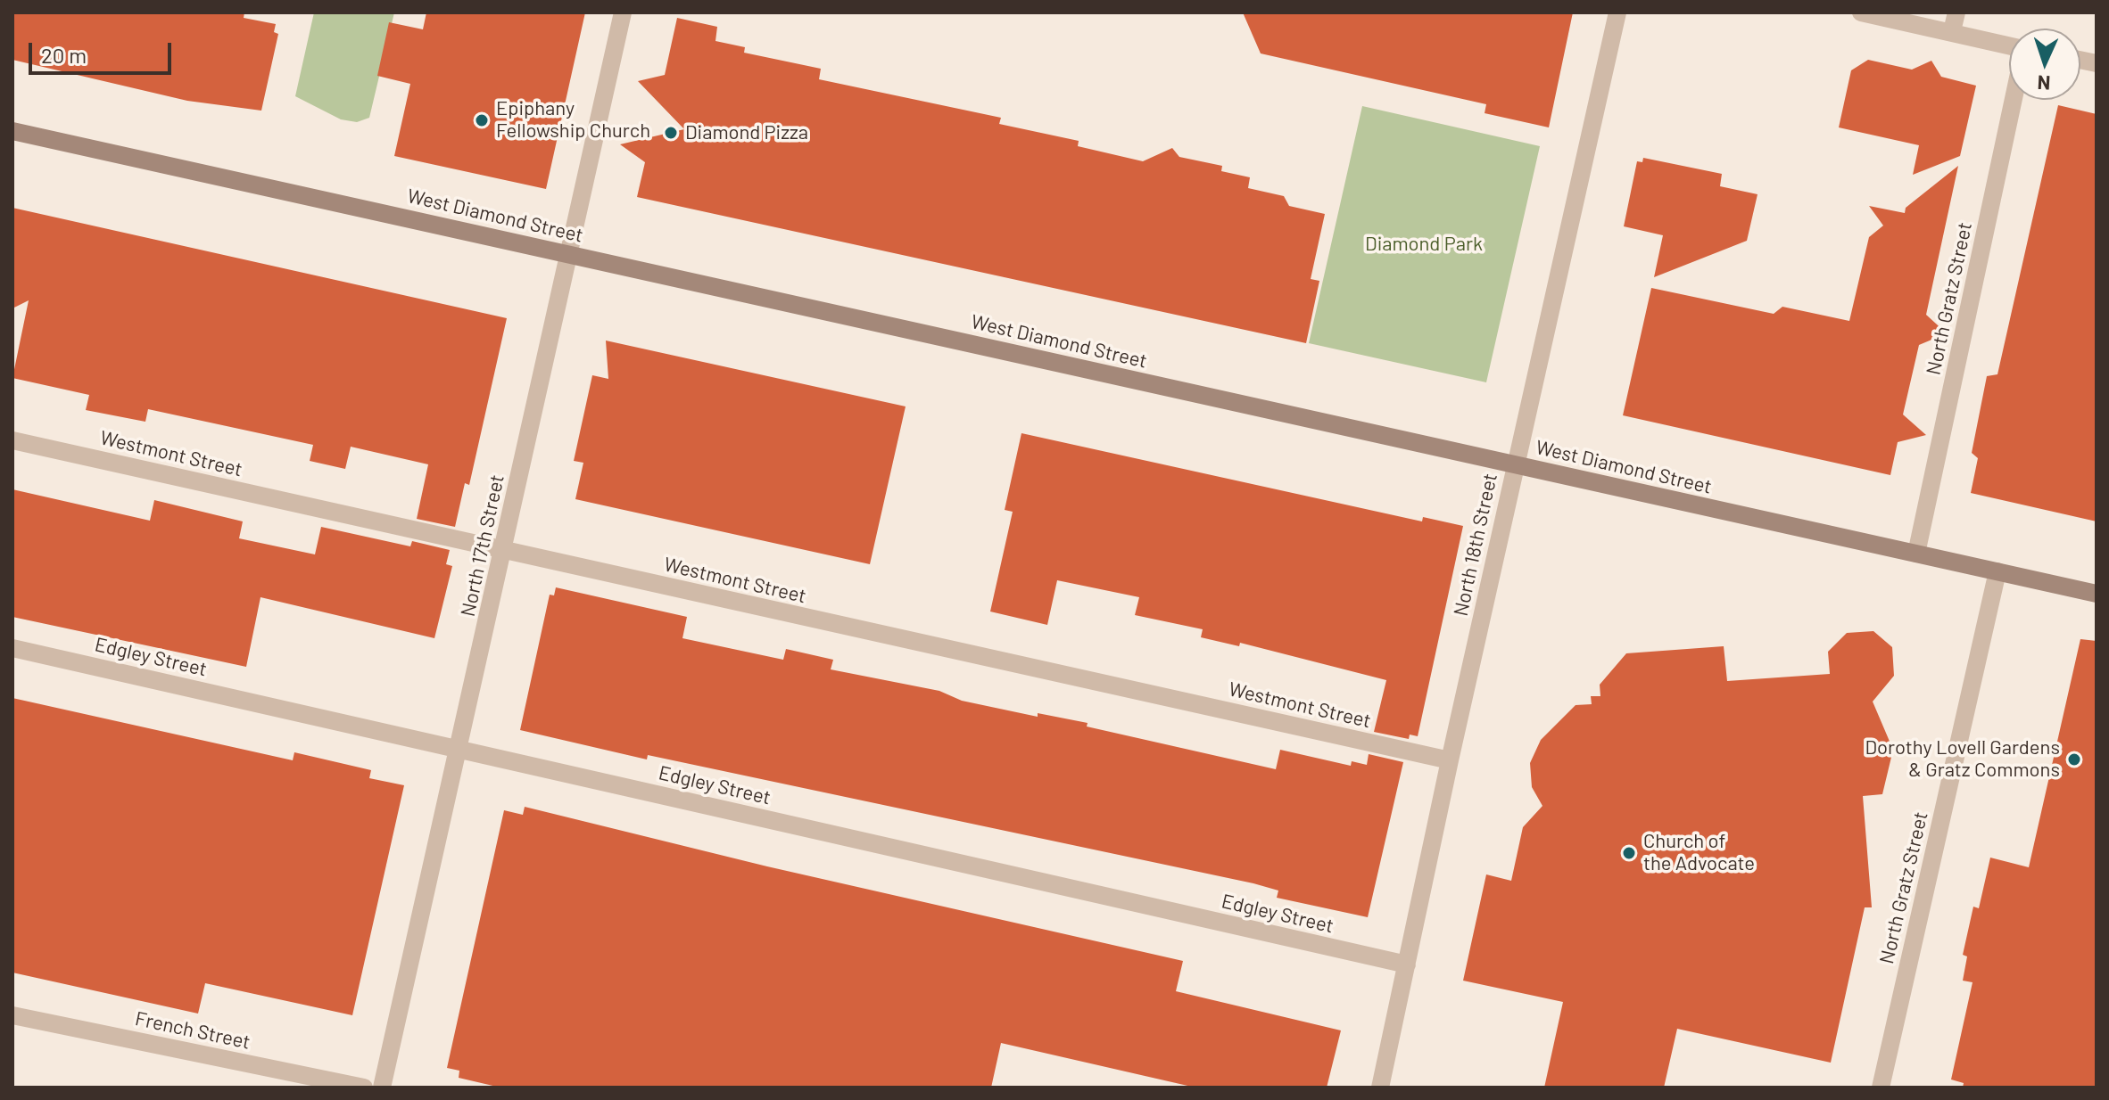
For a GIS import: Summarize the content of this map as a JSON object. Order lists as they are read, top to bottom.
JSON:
{
  "streets": {
    "main road": ["West Diamond Street"],
    "street": [
      "North Gratz Street",
      "Westmont Street",
      "North 18th Street",
      "North 17th Street",
      "Edgley Street",
      "French Street"
    ]
  },
  "crossings": [
    ["West Diamond Street", "North Gratz Street"],
    ["West Diamond Street", "North 18th Street"],
    ["West Diamond Street", "North 17th Street"],
    ["Westmont Street", "North 18th Street"],
    ["Westmont Street", "North 17th Street"],
    ["North 18th Street", "Edgley Street"],
    ["North 17th Street", "Edgley Street"]
  ],
  "parks": ["Diamond Park"],
  "places": [
    "Epiphany Fellowship Church",
    "Diamond Pizza",
    "Dorothy Lovell Gardens & Gratz Commons",
    "Church of the Advocate"
  ],
  "scale_bar": "20 m",
  "north": "bottom"
}
